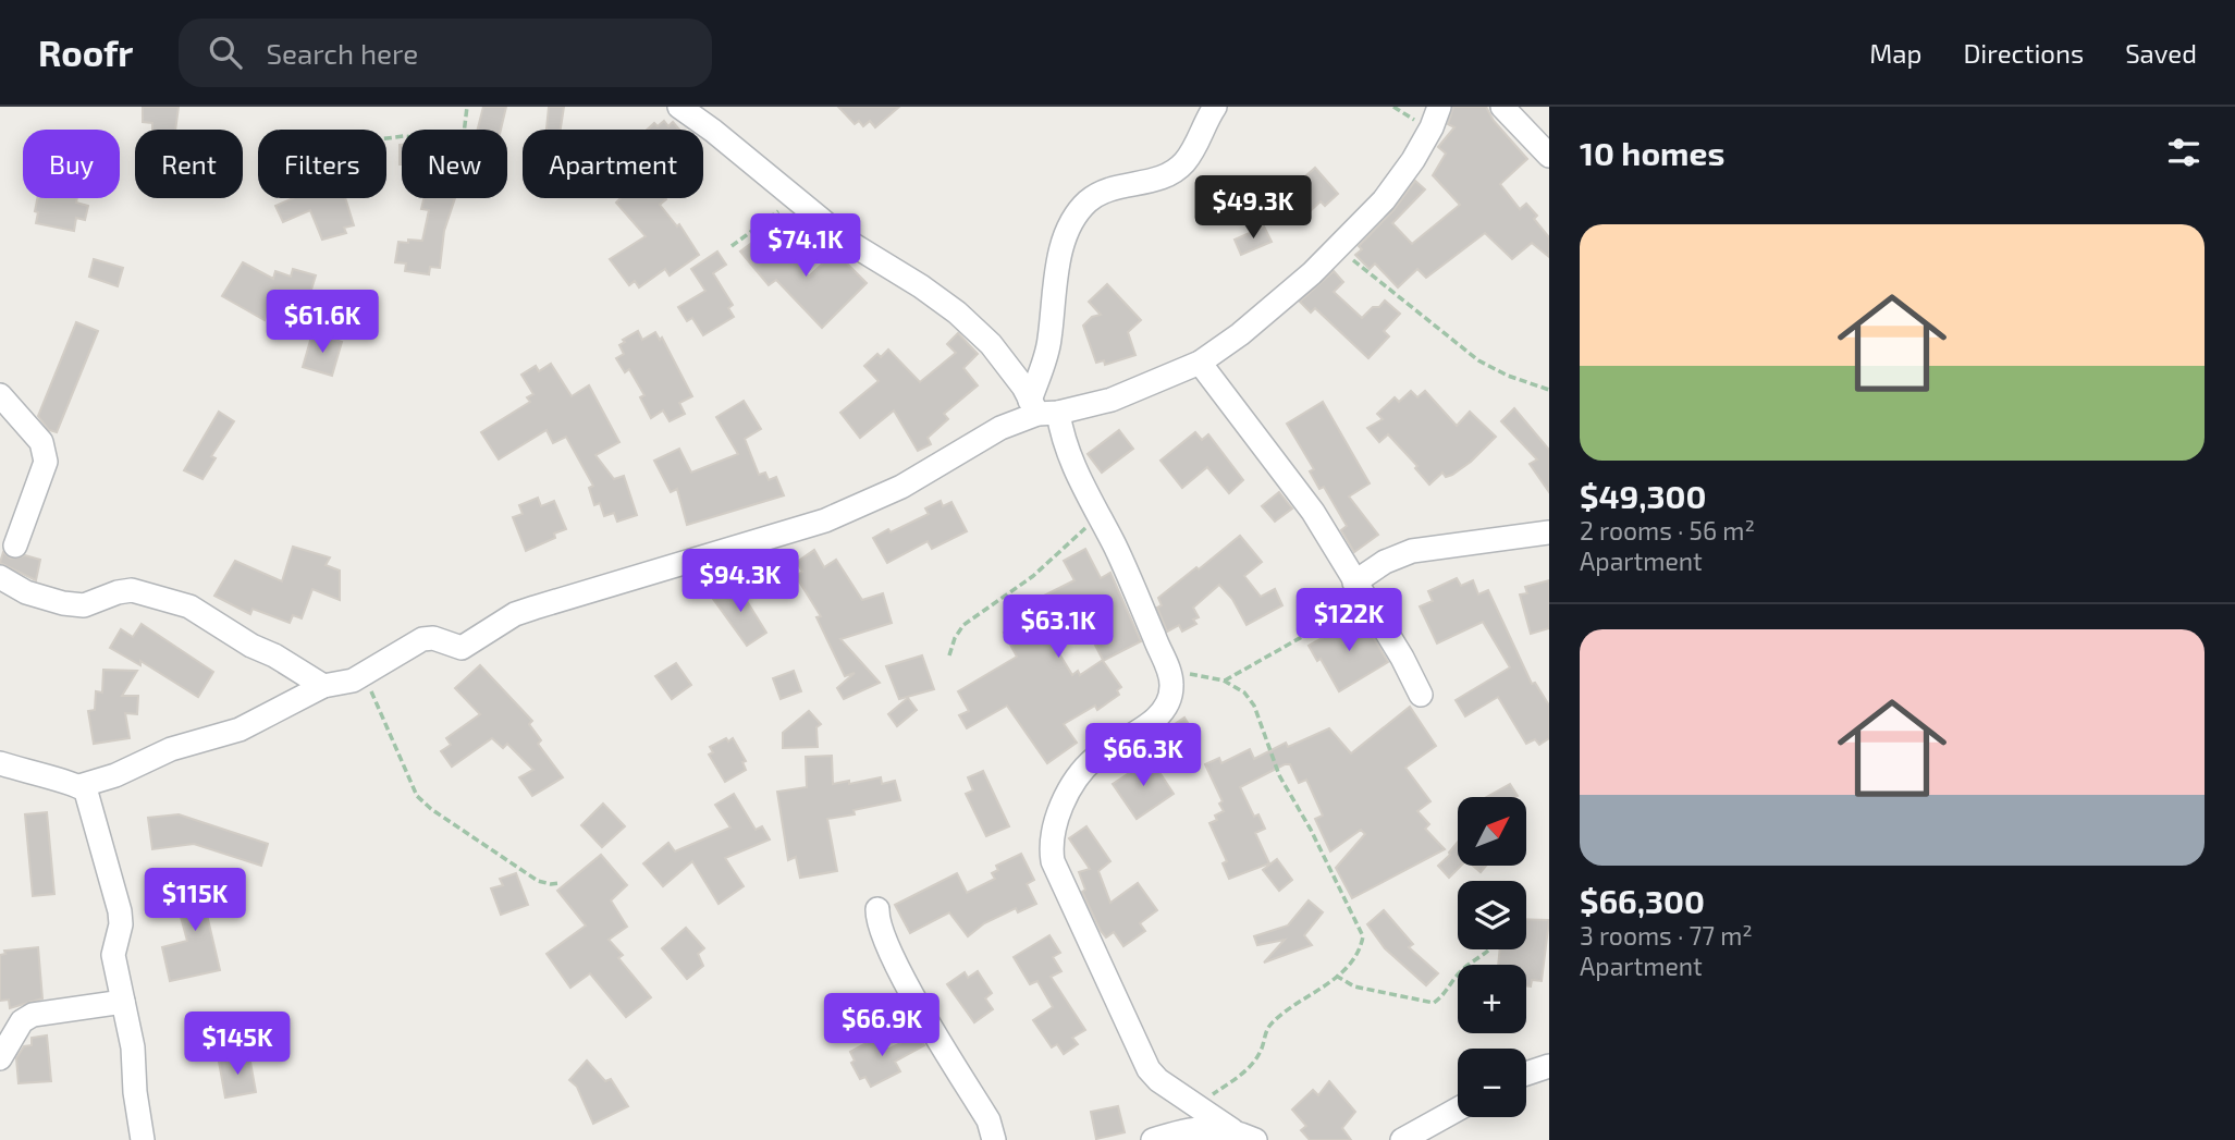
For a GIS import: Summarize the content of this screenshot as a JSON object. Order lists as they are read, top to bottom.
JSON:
{
  "north": "top right",
  "page": {
    "header": "Roofr",
    "search": "Search here",
    "nav": ["Map", "Directions", "Saved"],
    "heading": "10 homes",
    "chip": [
      "Buy",
      "Rent",
      "Filters",
      "New",
      "Apartment"
    ],
    "price": [
      "$49.3K",
      "$74.1K",
      "$61.6K",
      "$94.3K",
      "$122K",
      "$63.1K",
      "$66.3K",
      "$115K",
      "$66.9K",
      "$145K"
    ],
    "list": [
      {
        "name": "$49,300",
        "note": "2 rooms · 56 m² · Apartment"
      },
      {
        "name": "$66,300",
        "note": "3 rooms · 77 m² · Apartment"
      }
    ],
    "map_buttons": ["+", "−"]
  }
}
